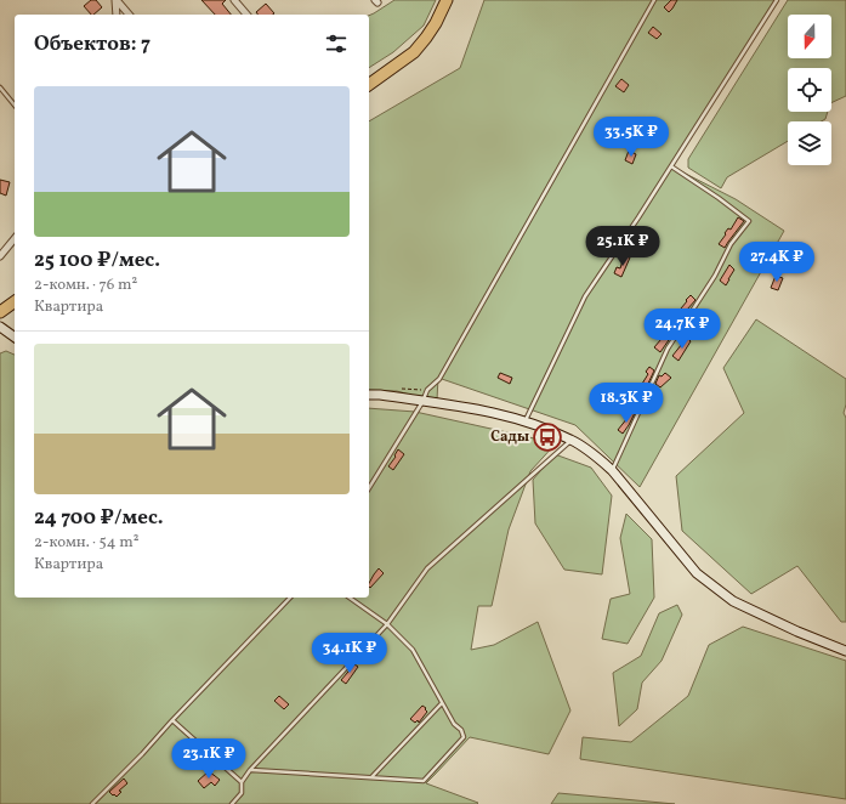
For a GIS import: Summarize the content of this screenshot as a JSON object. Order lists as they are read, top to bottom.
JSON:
{
  "places": {
    "bus stop": ["Сады"]
  },
  "north": "bottom",
  "page": {
    "heading": "Объектов: 7",
    "list": [
      {
        "name": "25 100 ₽/мес.",
        "note": "2-комн. · 76 m² · Квартира"
      },
      {
        "name": "24 700 ₽/мес.",
        "note": "2-комн. · 54 m² · Квартира"
      }
    ],
    "price": [
      "33.5K ₽",
      "25.1K ₽",
      "27.4K ₽",
      "24.7K ₽",
      "18.3K ₽",
      "34.1K ₽",
      "23.1K ₽"
    ]
  }
}
